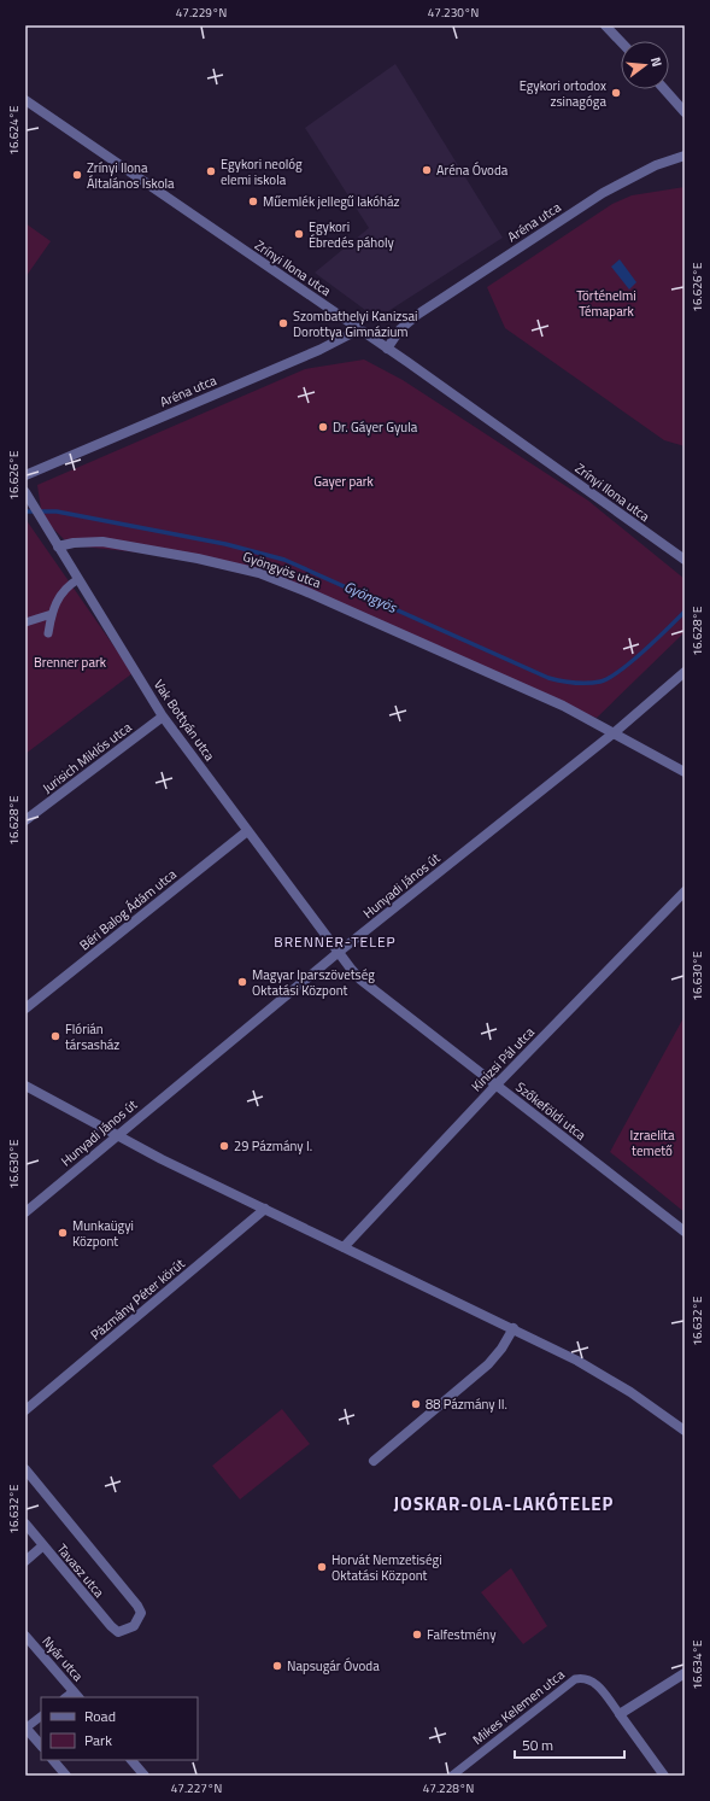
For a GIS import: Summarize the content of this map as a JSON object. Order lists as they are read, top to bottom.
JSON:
{
  "streets": {
    "street": [
      "Aréna utca",
      "Zrínyi Ilona utca",
      "Gyöngyös utca",
      "Vak Bottyán utca",
      "Jurisich Miklós utca",
      "Hunyadi János út",
      "Béri Balog Ádám utca",
      "Kinizsi Pál utca",
      "Szőkeföldi utca",
      "Pázmány Péter körút",
      "Tavasz utca",
      "Nyár utca",
      "Mikes Kelemen utca"
    ]
  },
  "crossings": [
    ["Aréna utca", "Zrínyi Ilona utca"],
    ["Gyöngyös utca", "Vak Bottyán utca"],
    ["Gyöngyös utca", "Hunyadi János út"],
    ["Vak Bottyán utca", "Jurisich Miklós utca"],
    ["Vak Bottyán utca", "Hunyadi János út"],
    ["Vak Bottyán utca", "Béri Balog Ádám utca"],
    ["Vak Bottyán utca", "Szőkeföldi utca"],
    ["Hunyadi János út", "Szőkeföldi utca"],
    ["Kinizsi Pál utca", "Szőkeföldi utca"]
  ],
  "districts": ["BRENNER-TELEP", "JOSKAR-OLA-LAKÓTELEP"],
  "water": ["Gyöngyös"],
  "parks": [
    "Történelmi Témapark",
    "Gayer park",
    "Brenner park",
    "Izraelita temető"
  ],
  "places": [
    "Egykori ortodox zsinagóga",
    "Aréna Óvoda",
    "Egykori neológ elemi iskola",
    "Zrínyi Ilona Általános Iskola",
    "Műemlék jellegű lakóház",
    "Egykori Ébredés páholy",
    "Szombathelyi Kanizsai Dorottya Gimnázium",
    "Dr. Gáyer Gyula",
    "Magyar Iparszövetség Oktatási Központ",
    "Flórián társasház",
    "29 Pázmány I.",
    "Munkaügyi Központ",
    "88 Pázmány II.",
    "Horvát Nemzetiségi Oktatási Központ",
    "Falfestmény",
    "Napsugár Óvoda"
  ],
  "legend": ["Road", "Park"],
  "scale_bar": "50 m",
  "north": "right",
  "coordinates": [
    "47.229°N",
    "47.230°N",
    "16.624°E",
    "16.626°E",
    "16.628°E",
    "16.630°E",
    "16.632°E",
    "16.634°E",
    "47.227°N",
    "47.228°N"
  ]
}
